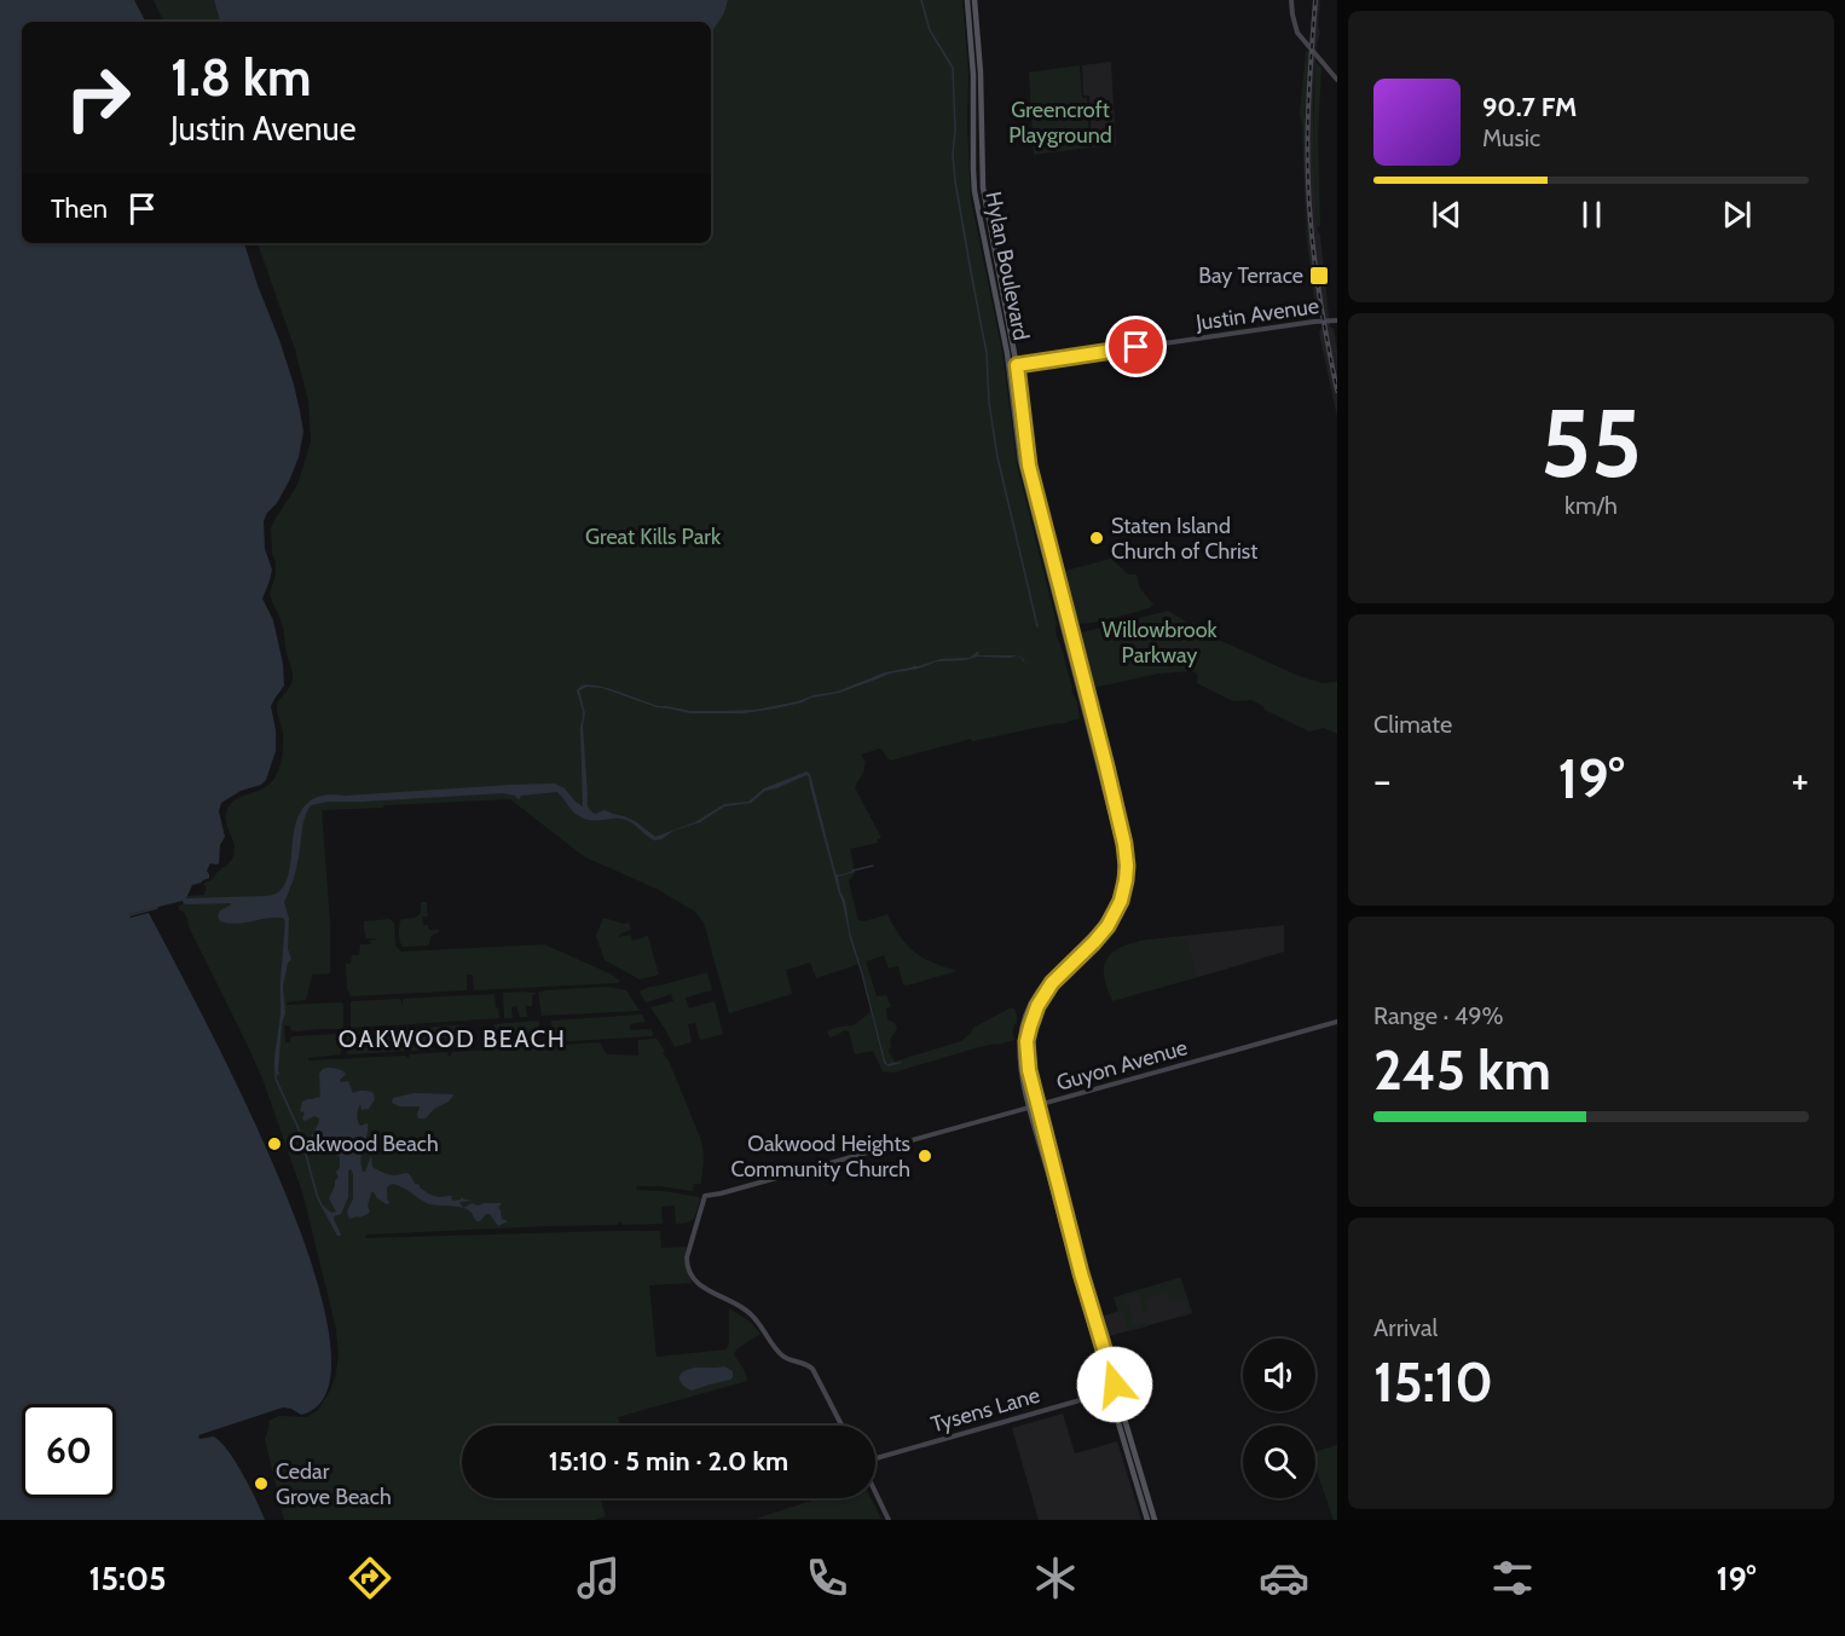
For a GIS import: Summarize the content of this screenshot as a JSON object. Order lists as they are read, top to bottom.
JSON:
{
  "streets": {
    "main road": ["Hylan Boulevard"],
    "street": ["Justin Avenue", "Guyon Avenue", "Tysens Lane"]
  },
  "crossings": [
    ["Hylan Boulevard", "Justin Avenue"],
    ["Hylan Boulevard", "Guyon Avenue"],
    ["Hylan Boulevard", "Tysens Lane"]
  ],
  "districts": ["OAKWOOD BEACH"],
  "parks": ["Greencroft Playground", "Great Kills Park", "Willowbrook Parkway"],
  "places": {
    "transit": ["Bay Terrace"],
    "other": [
      "Staten Island Church of Christ",
      "Oakwood Beach",
      "Oakwood Heights Community Church",
      "Cedar Grove Beach"
    ]
  },
  "page": {
    "turn": ["1.8 km", "Justin Avenue"],
    "song": ["90.7 FM", "Music"],
    "then": "Then",
    "tile": [
      ["55", "km/h"],
      "Climate",
      ["Range · 49%", "245 km"],
      ["Arrival", "15:10"]
    ],
    "heat": ["−", "19°", "+"],
    "limit": "60",
    "trip": "15:10 · 5 min · 2.0 km",
    "tabs": ["15:05", "19°"]
  }
}
